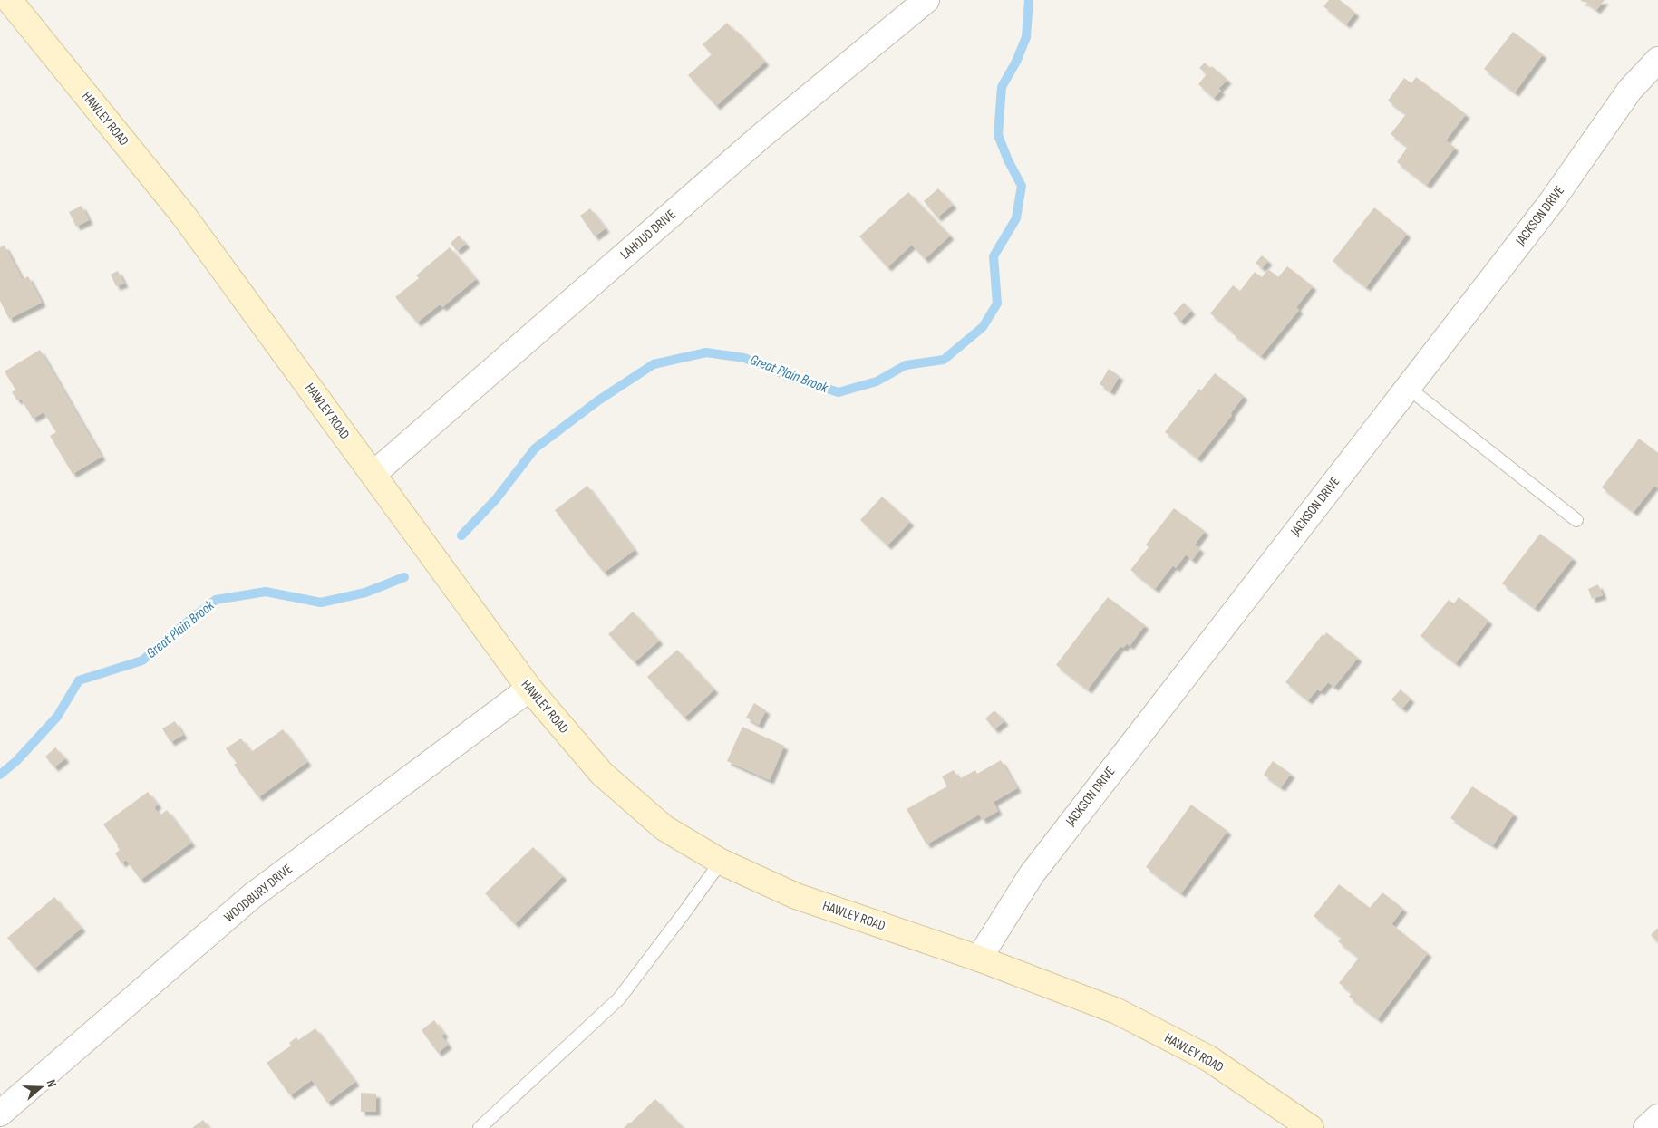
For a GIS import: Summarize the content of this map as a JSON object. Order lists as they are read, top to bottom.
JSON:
{
  "streets": {
    "street": [
      "HAWLEY ROAD",
      "JACKSON DRIVE",
      "LAHOUD DRIVE",
      "WOODBURY DRIVE"
    ]
  },
  "crossings": [
    ["HAWLEY ROAD", "JACKSON DRIVE"],
    ["HAWLEY ROAD", "LAHOUD DRIVE"],
    ["HAWLEY ROAD", "WOODBURY DRIVE"]
  ],
  "water": ["Great Plain Brook"],
  "north": "right"
}
